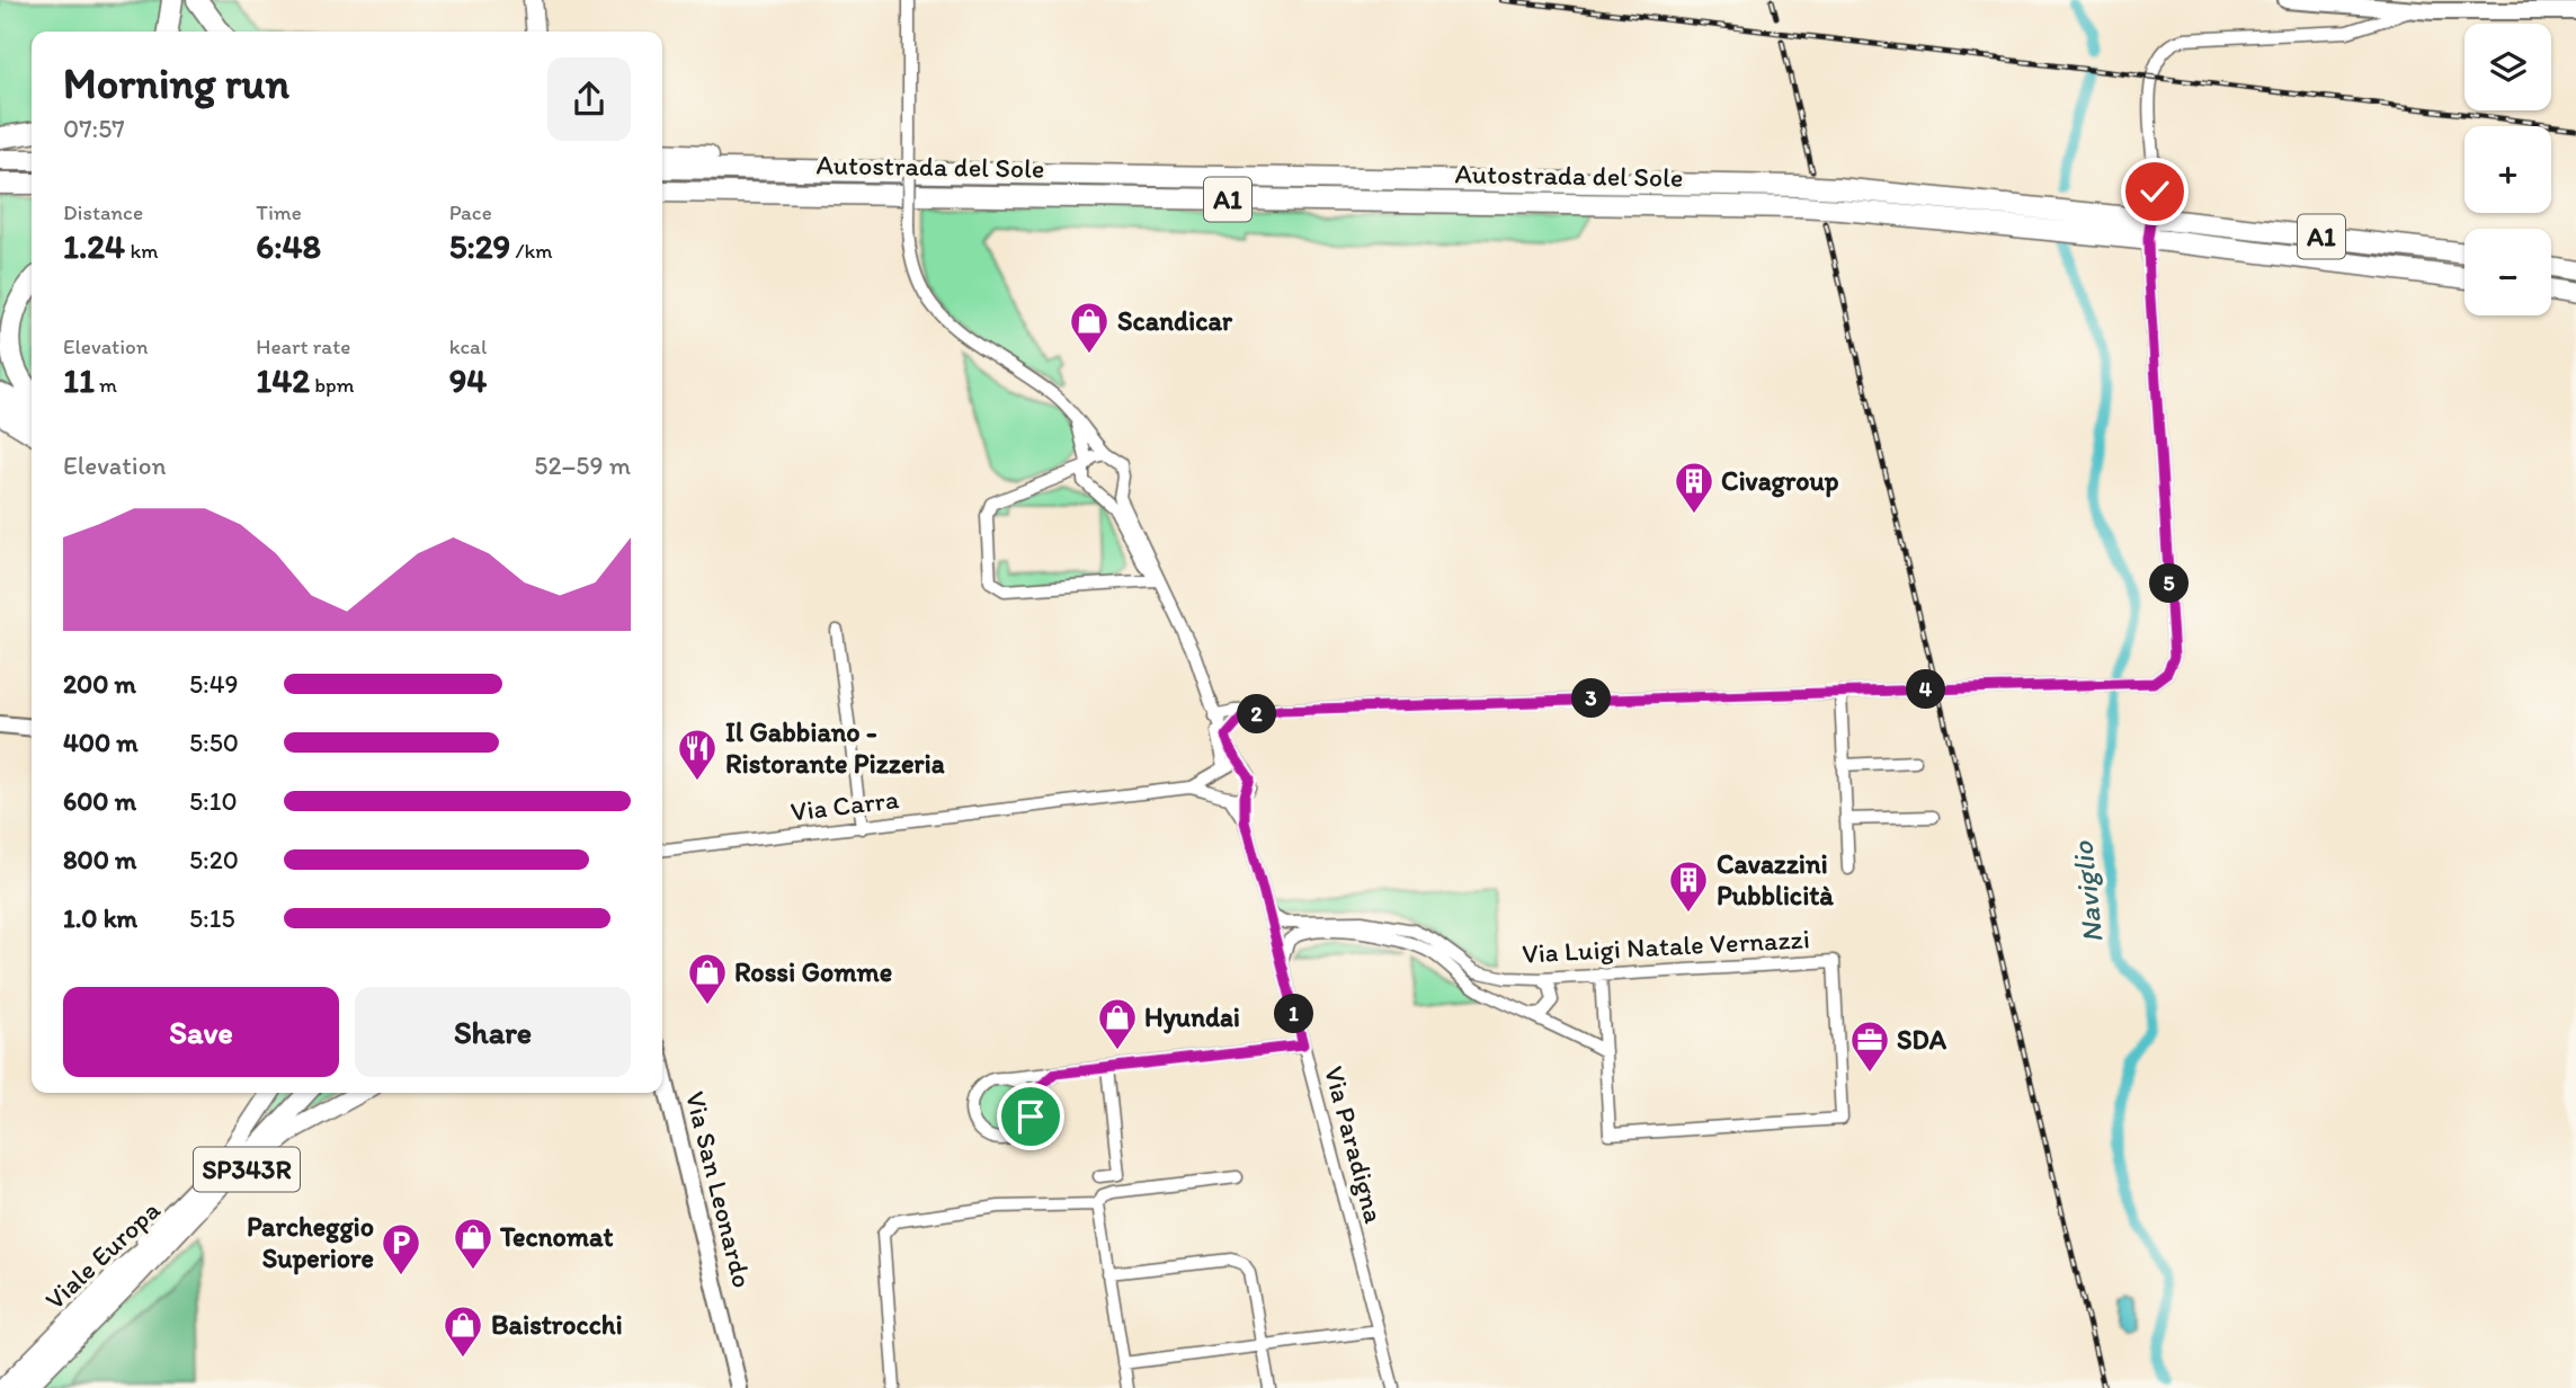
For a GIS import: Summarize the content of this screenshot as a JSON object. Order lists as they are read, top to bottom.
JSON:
{
  "streets": {
    "highway": ["Autostrada del Sole", "A1"],
    "main road": ["SP343R", "Via San Leonardo", "Viale Europa"],
    "street": ["Via Carra", "Via Luigi Natale Vernazzi", "Via Paradigna"]
  },
  "crossings": [
    ["Via Luigi Natale Vernazzi", "Via Paradigna"],
    ["SP343R", "Viale Europa"]
  ],
  "water": ["Naviglio"],
  "places": {
    "shop": [
      "Scandicar",
      "Rossi Gomme",
      "Hyundai",
      "Tecnomat",
      "Baistrocchi"
    ],
    "building": ["Civagroup", "Cavazzini Pubblicità"],
    "restaurant": ["Il Gabbiano - Ristorante Pizzeria"],
    "office": ["SDA"],
    "parking": ["Parcheggio Superiore"]
  },
  "page": {
    "map_buttons": ["+", "−"],
    "heading": ["Morning run", "07:57"],
    "stats": [
      ["Distance", "1.24 km"],
      ["Time", "6:48"],
      ["Pace", "5:29 /km"],
      ["Elevation", "11 m"],
      ["Heart rate", "142 bpm"],
      ["kcal", "94"]
    ],
    "chart": ["Elevation", "52–59 m"],
    "pins": [
      "5",
      "4",
      "3",
      "2",
      "1"
    ],
    "list": [
      {
        "name": "200 m",
        "note": "5:49"
      },
      {
        "name": "400 m",
        "note": "5:50"
      },
      {
        "name": "600 m",
        "note": "5:10"
      },
      {
        "name": "800 m",
        "note": "5:20"
      },
      {
        "name": "1.0 km",
        "note": "5:15"
      }
    ],
    "buttons": ["Save", "Share"]
  }
}
